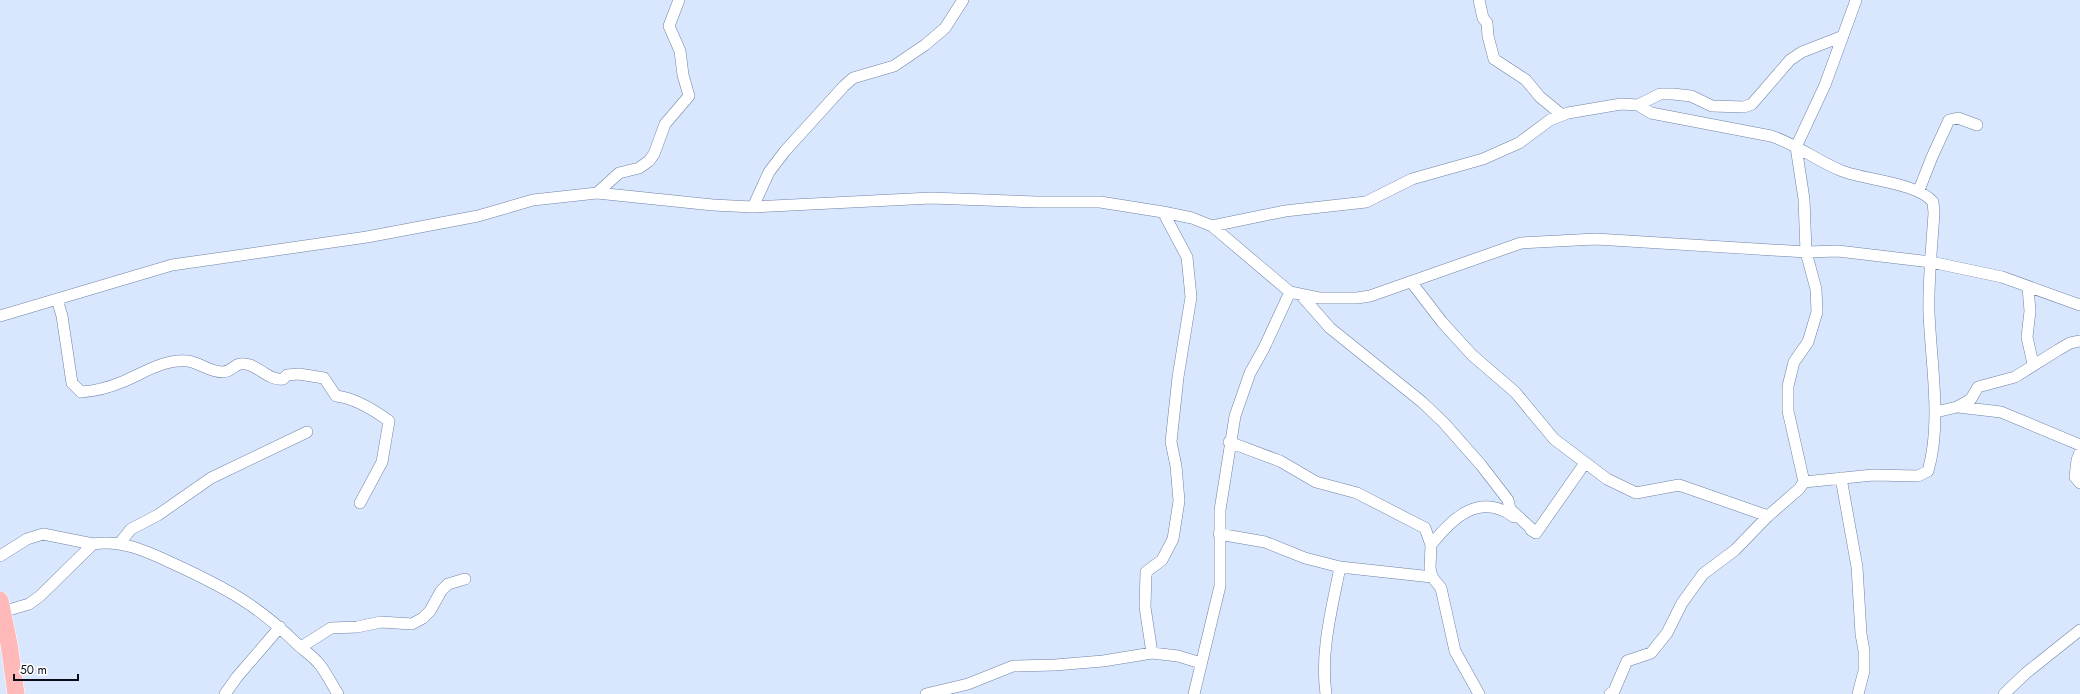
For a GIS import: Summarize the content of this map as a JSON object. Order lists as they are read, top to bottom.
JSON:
{
  "scale_bar": "50 m"
}
